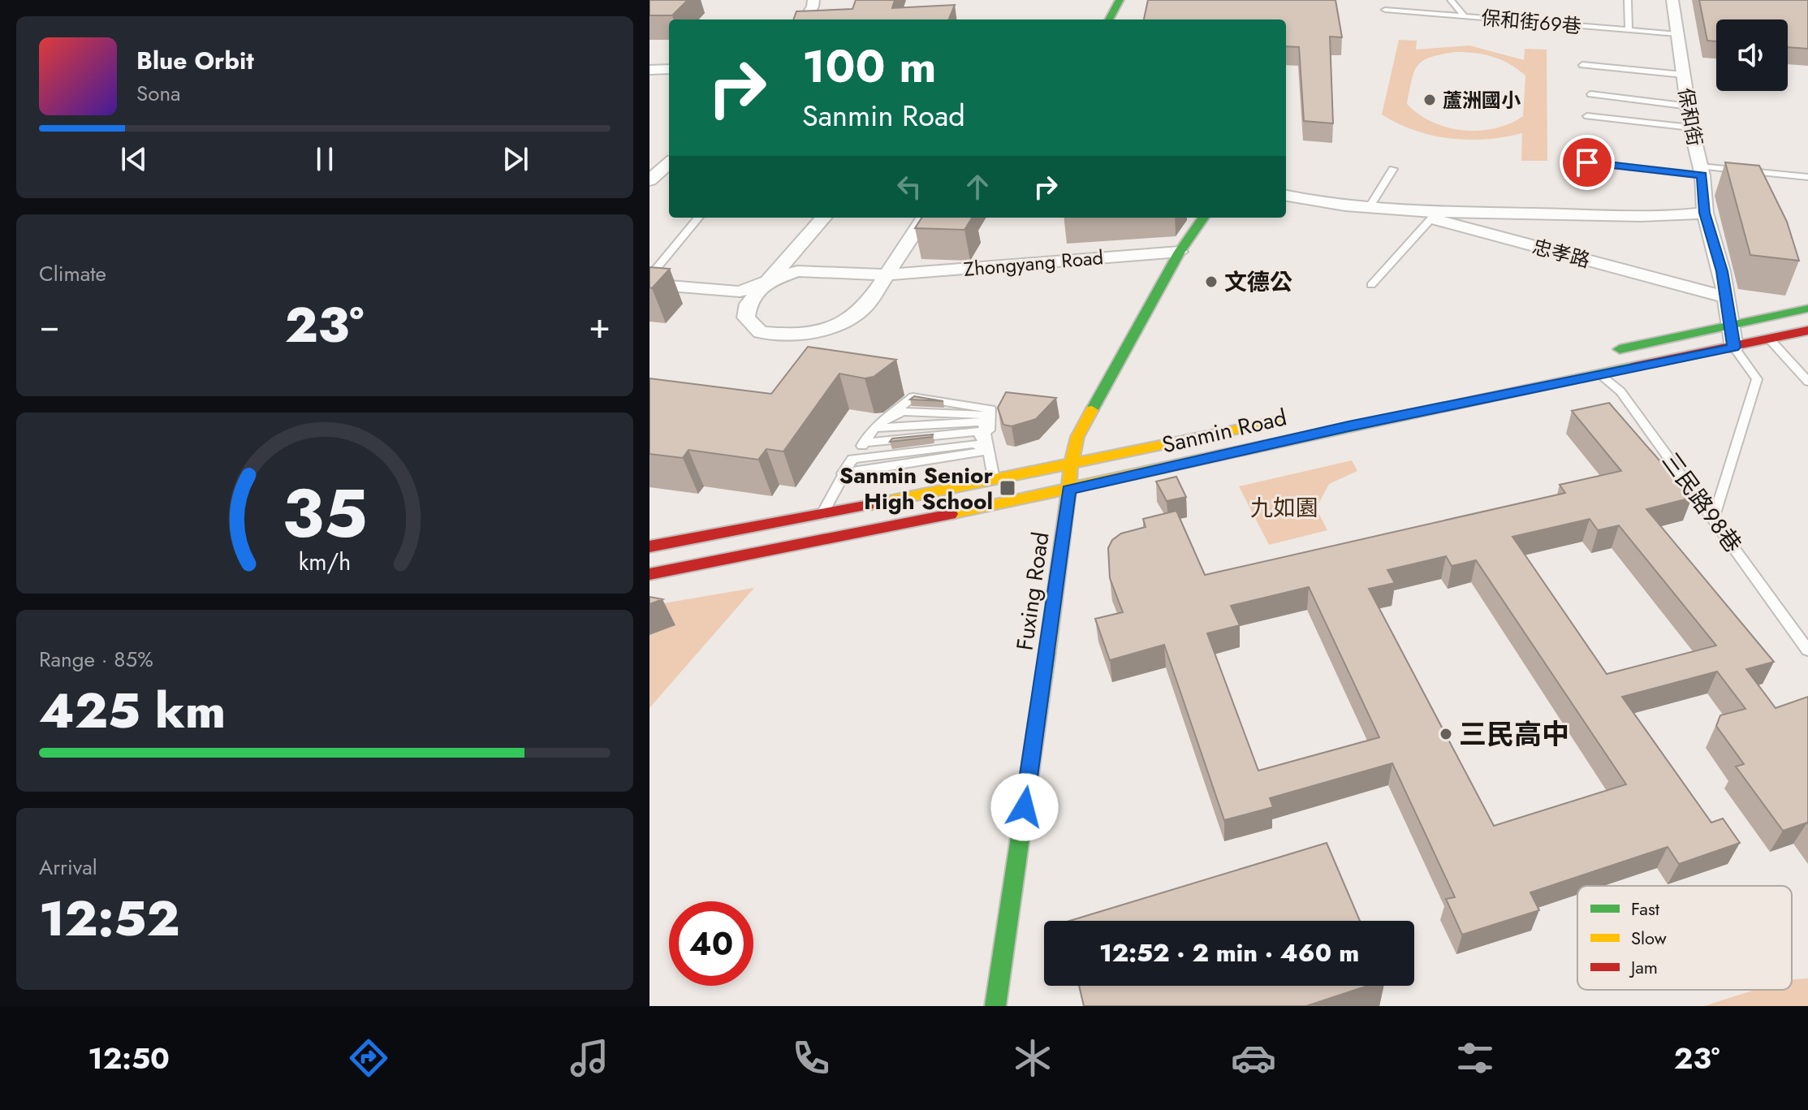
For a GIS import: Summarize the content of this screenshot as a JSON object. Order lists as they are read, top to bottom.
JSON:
{
  "streets": {
    "main road": ["Sanmin Road", "Fuxing Road"],
    "street": ["保和街", "忠孝路", "Zhongyang Road"],
    "lane": ["保和街69巷", "三民路98巷"]
  },
  "crossings": [
    ["保和街69巷", "保和街"],
    ["保和街", "忠孝路"],
    ["保和街", "Sanmin Road"],
    ["Zhongyang Road", "Fuxing Road"],
    ["Sanmin Road", "三民路98巷"],
    ["Sanmin Road", "Fuxing Road"]
  ],
  "parks": ["九如園"],
  "places": {
    "other": ["蘆洲國小", "文德公", "三民高中"],
    "transit": ["Sanmin Senior High School"]
  },
  "legend": ["Fast", "Slow", "Jam"],
  "page": {
    "turn": ["100 m", "Sanmin Road"],
    "song": ["Blue Orbit", "Sona"],
    "tile": [
      "Climate",
      ["Range · 85%", "425 km"],
      ["Arrival", "12:52"]
    ],
    "heat": ["−", "23°", "+"],
    "limit": "40",
    "trip": "12:52 · 2 min · 460 m",
    "tabs": ["12:50", "23°"],
    "gauge": ["35", "km/h"]
  }
}
